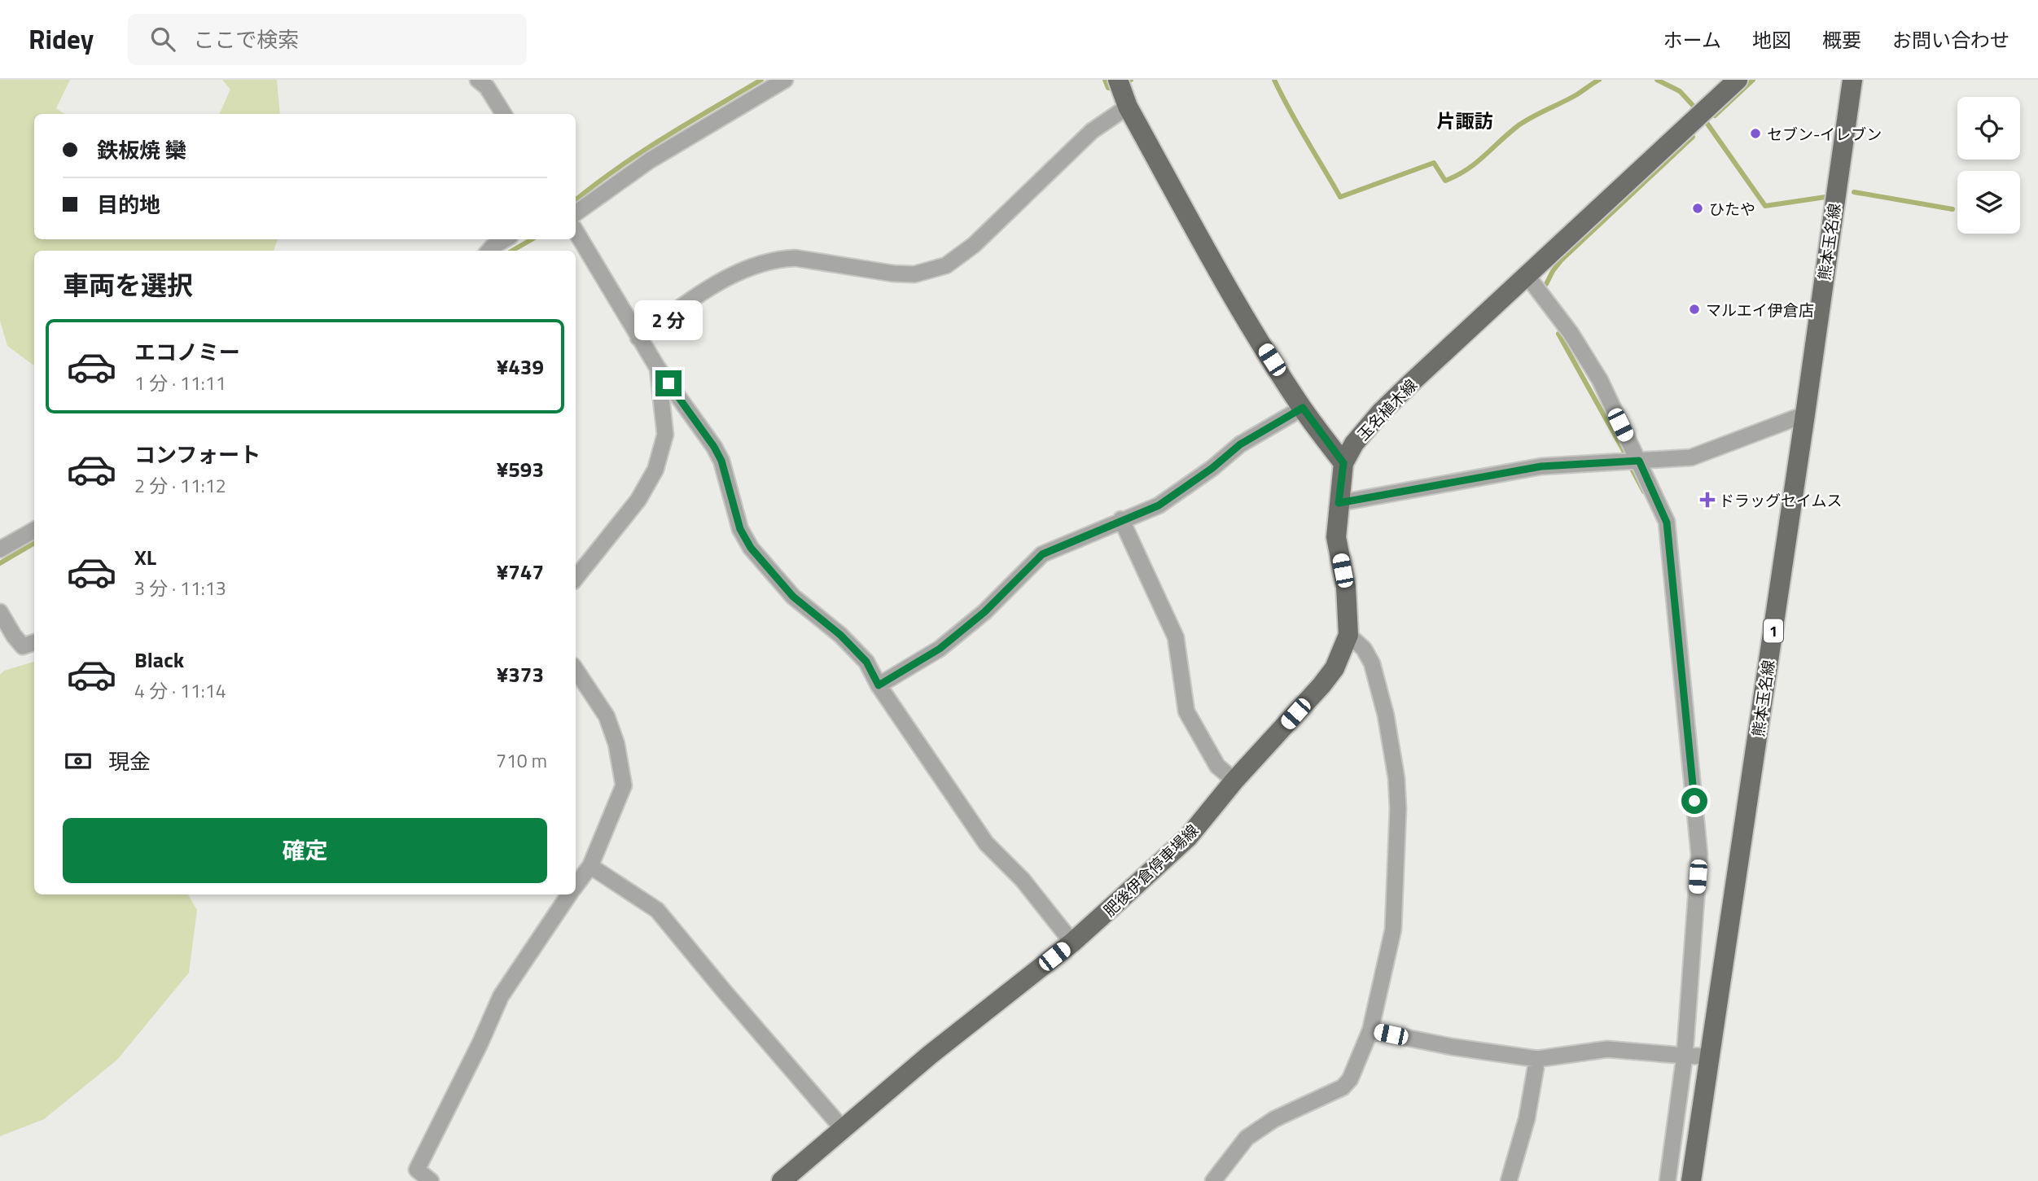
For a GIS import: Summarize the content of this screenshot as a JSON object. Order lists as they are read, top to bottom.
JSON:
{
  "streets": {
    "main road": [
      "熊本玉名線",
      "玉名植木線",
      "1",
      "肥後伊倉停車場線"
    ]
  },
  "crossings": [
    ["玉名植木線", "肥後伊倉停車場線"]
  ],
  "districts": ["片諏訪"],
  "places": {
    "other": ["セブン-イレブン", "ひたや", "マルエイ伊倉店"],
    "health": ["ドラッグセイムス"]
  },
  "page": {
    "header": "Ridey",
    "search": "ここで検索",
    "nav": [
      "ホーム",
      "地図",
      "概要",
      "お問い合わせ"
    ],
    "banner": ["鉄板焼 欒", "目的地"],
    "heading": "車両を選択",
    "bubble": "2 分",
    "list": [
      {
        "name": "エコノミー",
        "note": "1 分 · 11:11",
        "value": "¥439"
      },
      {
        "name": "コンフォート",
        "note": "2 分 · 11:12",
        "value": "¥593"
      },
      {
        "name": "XL",
        "note": "3 分 · 11:13",
        "value": "¥747"
      },
      {
        "name": "Black",
        "note": "4 分 · 11:14",
        "value": "¥373"
      }
    ],
    "pay": ["現金", "710 m"],
    "buttons": "確定"
  }
}
